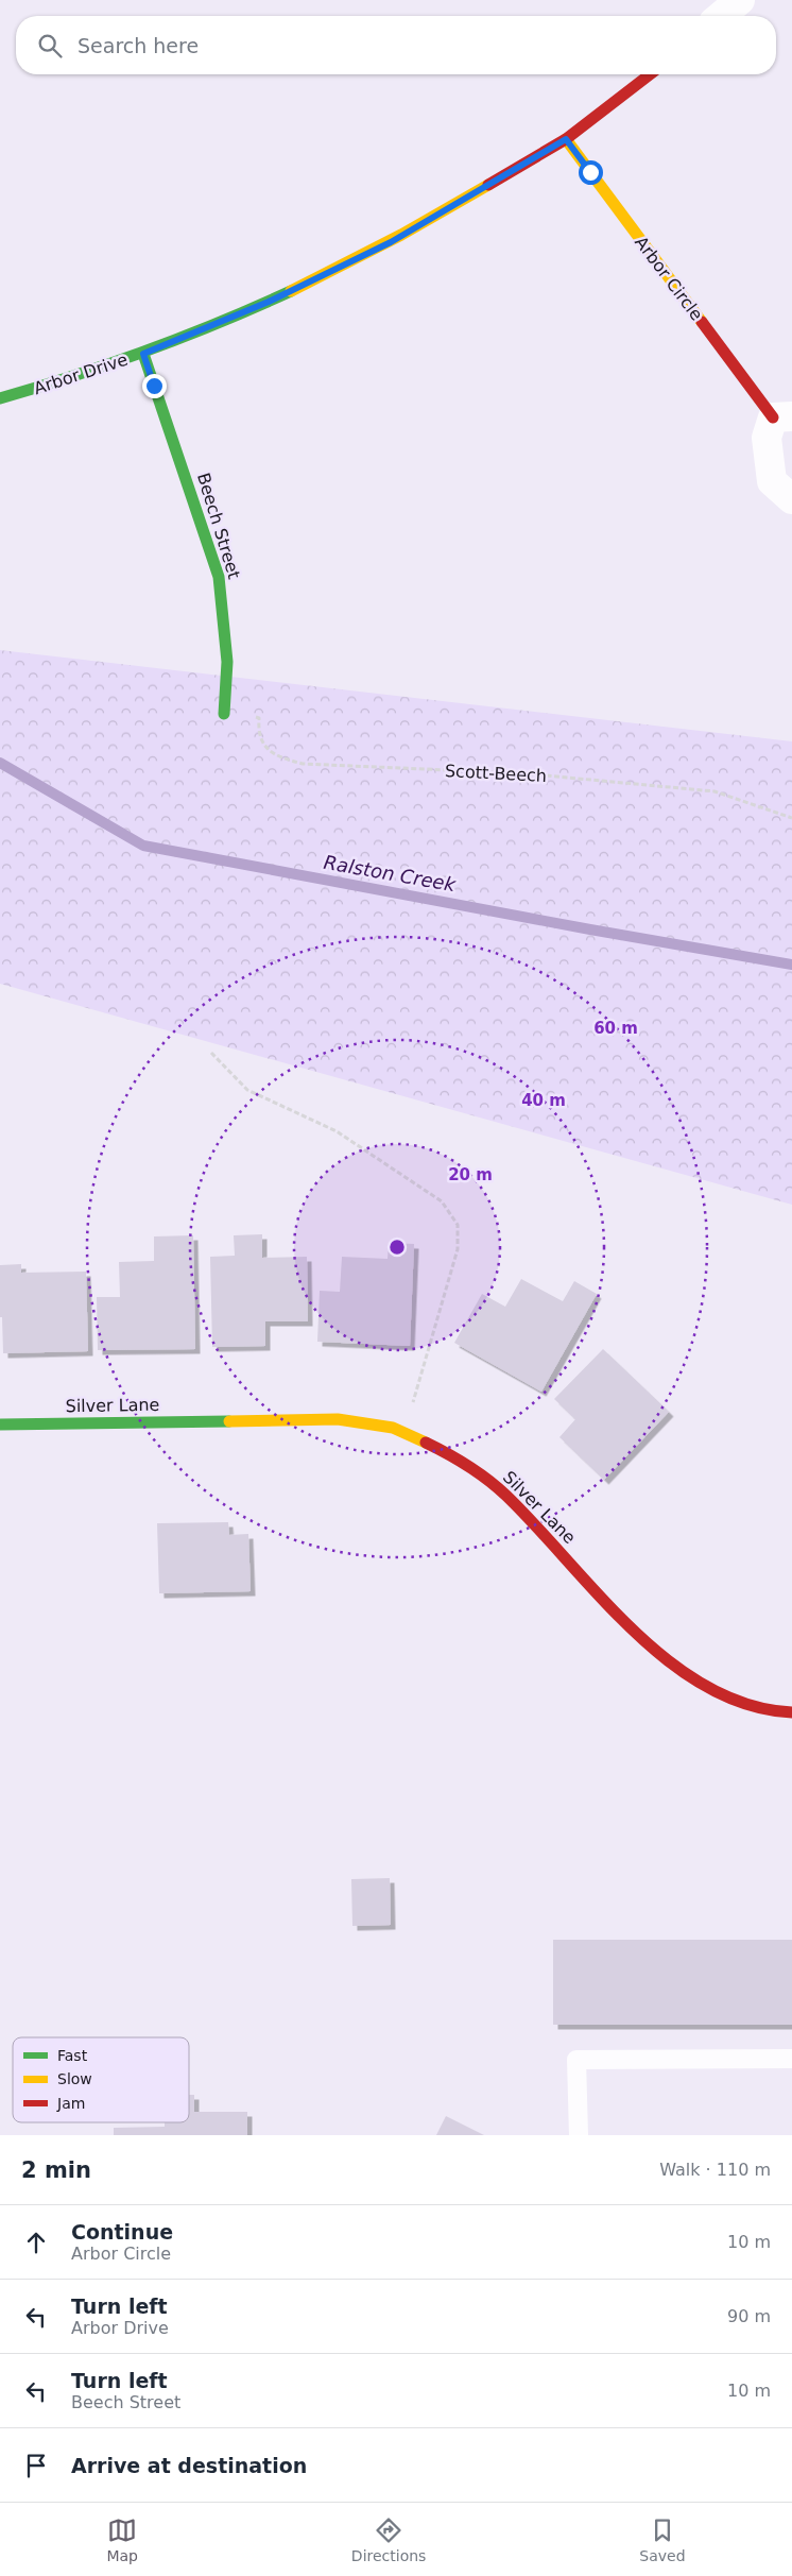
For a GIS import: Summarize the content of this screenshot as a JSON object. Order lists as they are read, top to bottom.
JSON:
{
  "streets": {
    "street": [
      "Arbor Circle",
      "Arbor Drive",
      "Beech Street",
      "Silver Lane"
    ],
    "path": ["Scott-Beech"]
  },
  "crossings": [
    ["Arbor Circle", "Arbor Drive"],
    ["Arbor Drive", "Beech Street"],
    ["Beech Street", "Scott-Beech"]
  ],
  "water": ["Ralston Creek"],
  "legend": ["Fast", "Slow", "Jam"],
  "page": {
    "search": "Search here",
    "heading": ["2 min", "Walk · 110 m"],
    "list": [
      ["Continue", "Arbor Circle", "10 m"],
      ["Turn left", "Arbor Drive", "90 m"],
      ["Turn left", "Beech Street", "10 m"],
      "Arrive at destination"
    ],
    "nav": ["Map", "Directions", "Saved"]
  },
  "rings": ["60 m", "40 m", "20 m"]
}
